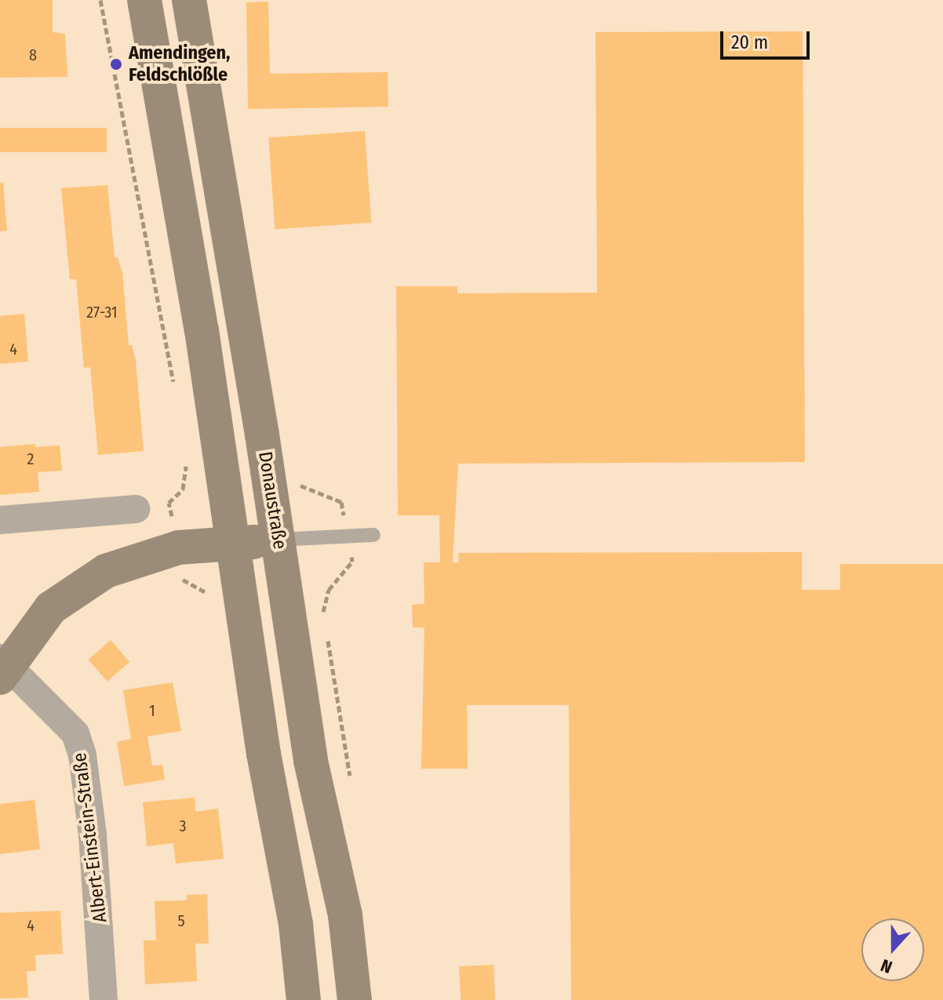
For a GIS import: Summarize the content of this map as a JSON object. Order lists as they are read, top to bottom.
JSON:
{
  "streets": {
    "street": ["Donaustraße", "Albert-Einstein-Straße"]
  },
  "places": ["Amendingen, Feldschlößle"],
  "house_numbers": [
    "8",
    "27-31",
    "4",
    "2",
    "1",
    "3",
    "5",
    "4"
  ],
  "scale_bar": "20 m",
  "north": "bottom"
}
